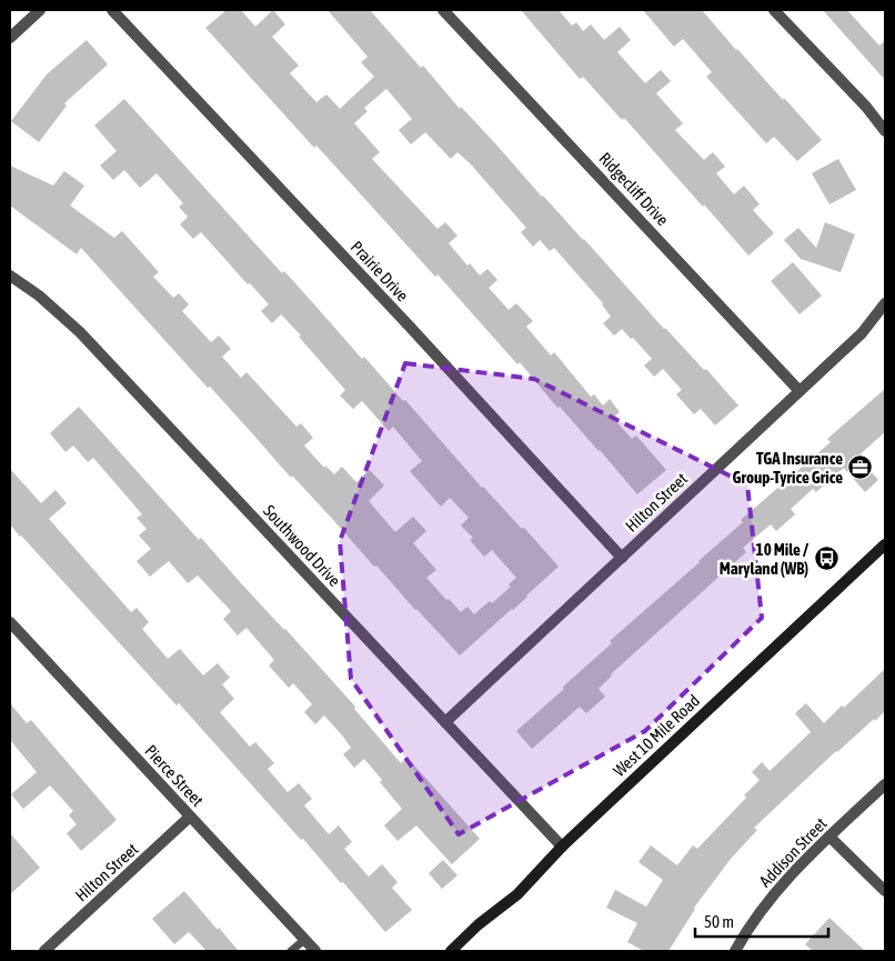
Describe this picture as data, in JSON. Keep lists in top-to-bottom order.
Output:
{
  "streets": {
    "main road": ["West 10 Mile Road"],
    "street": [
      "Ridgecliff Drive",
      "Prairie Drive",
      "Hilton Street",
      "Southwood Drive",
      "Pierce Street",
      "Addison Street"
    ]
  },
  "crossings": [
    ["Ridgecliff Drive", "Hilton Street"],
    ["Prairie Drive", "Hilton Street"],
    ["Hilton Street", "Southwood Drive"],
    ["Hilton Street", "Pierce Street"],
    ["Southwood Drive", "West 10 Mile Road"]
  ],
  "places": {
    "office": ["TGA Insurance Group-Tyrice Grice"],
    "bus stop": ["10 Mile / Maryland (WB)"]
  },
  "scale_bar": "50 m"
}
